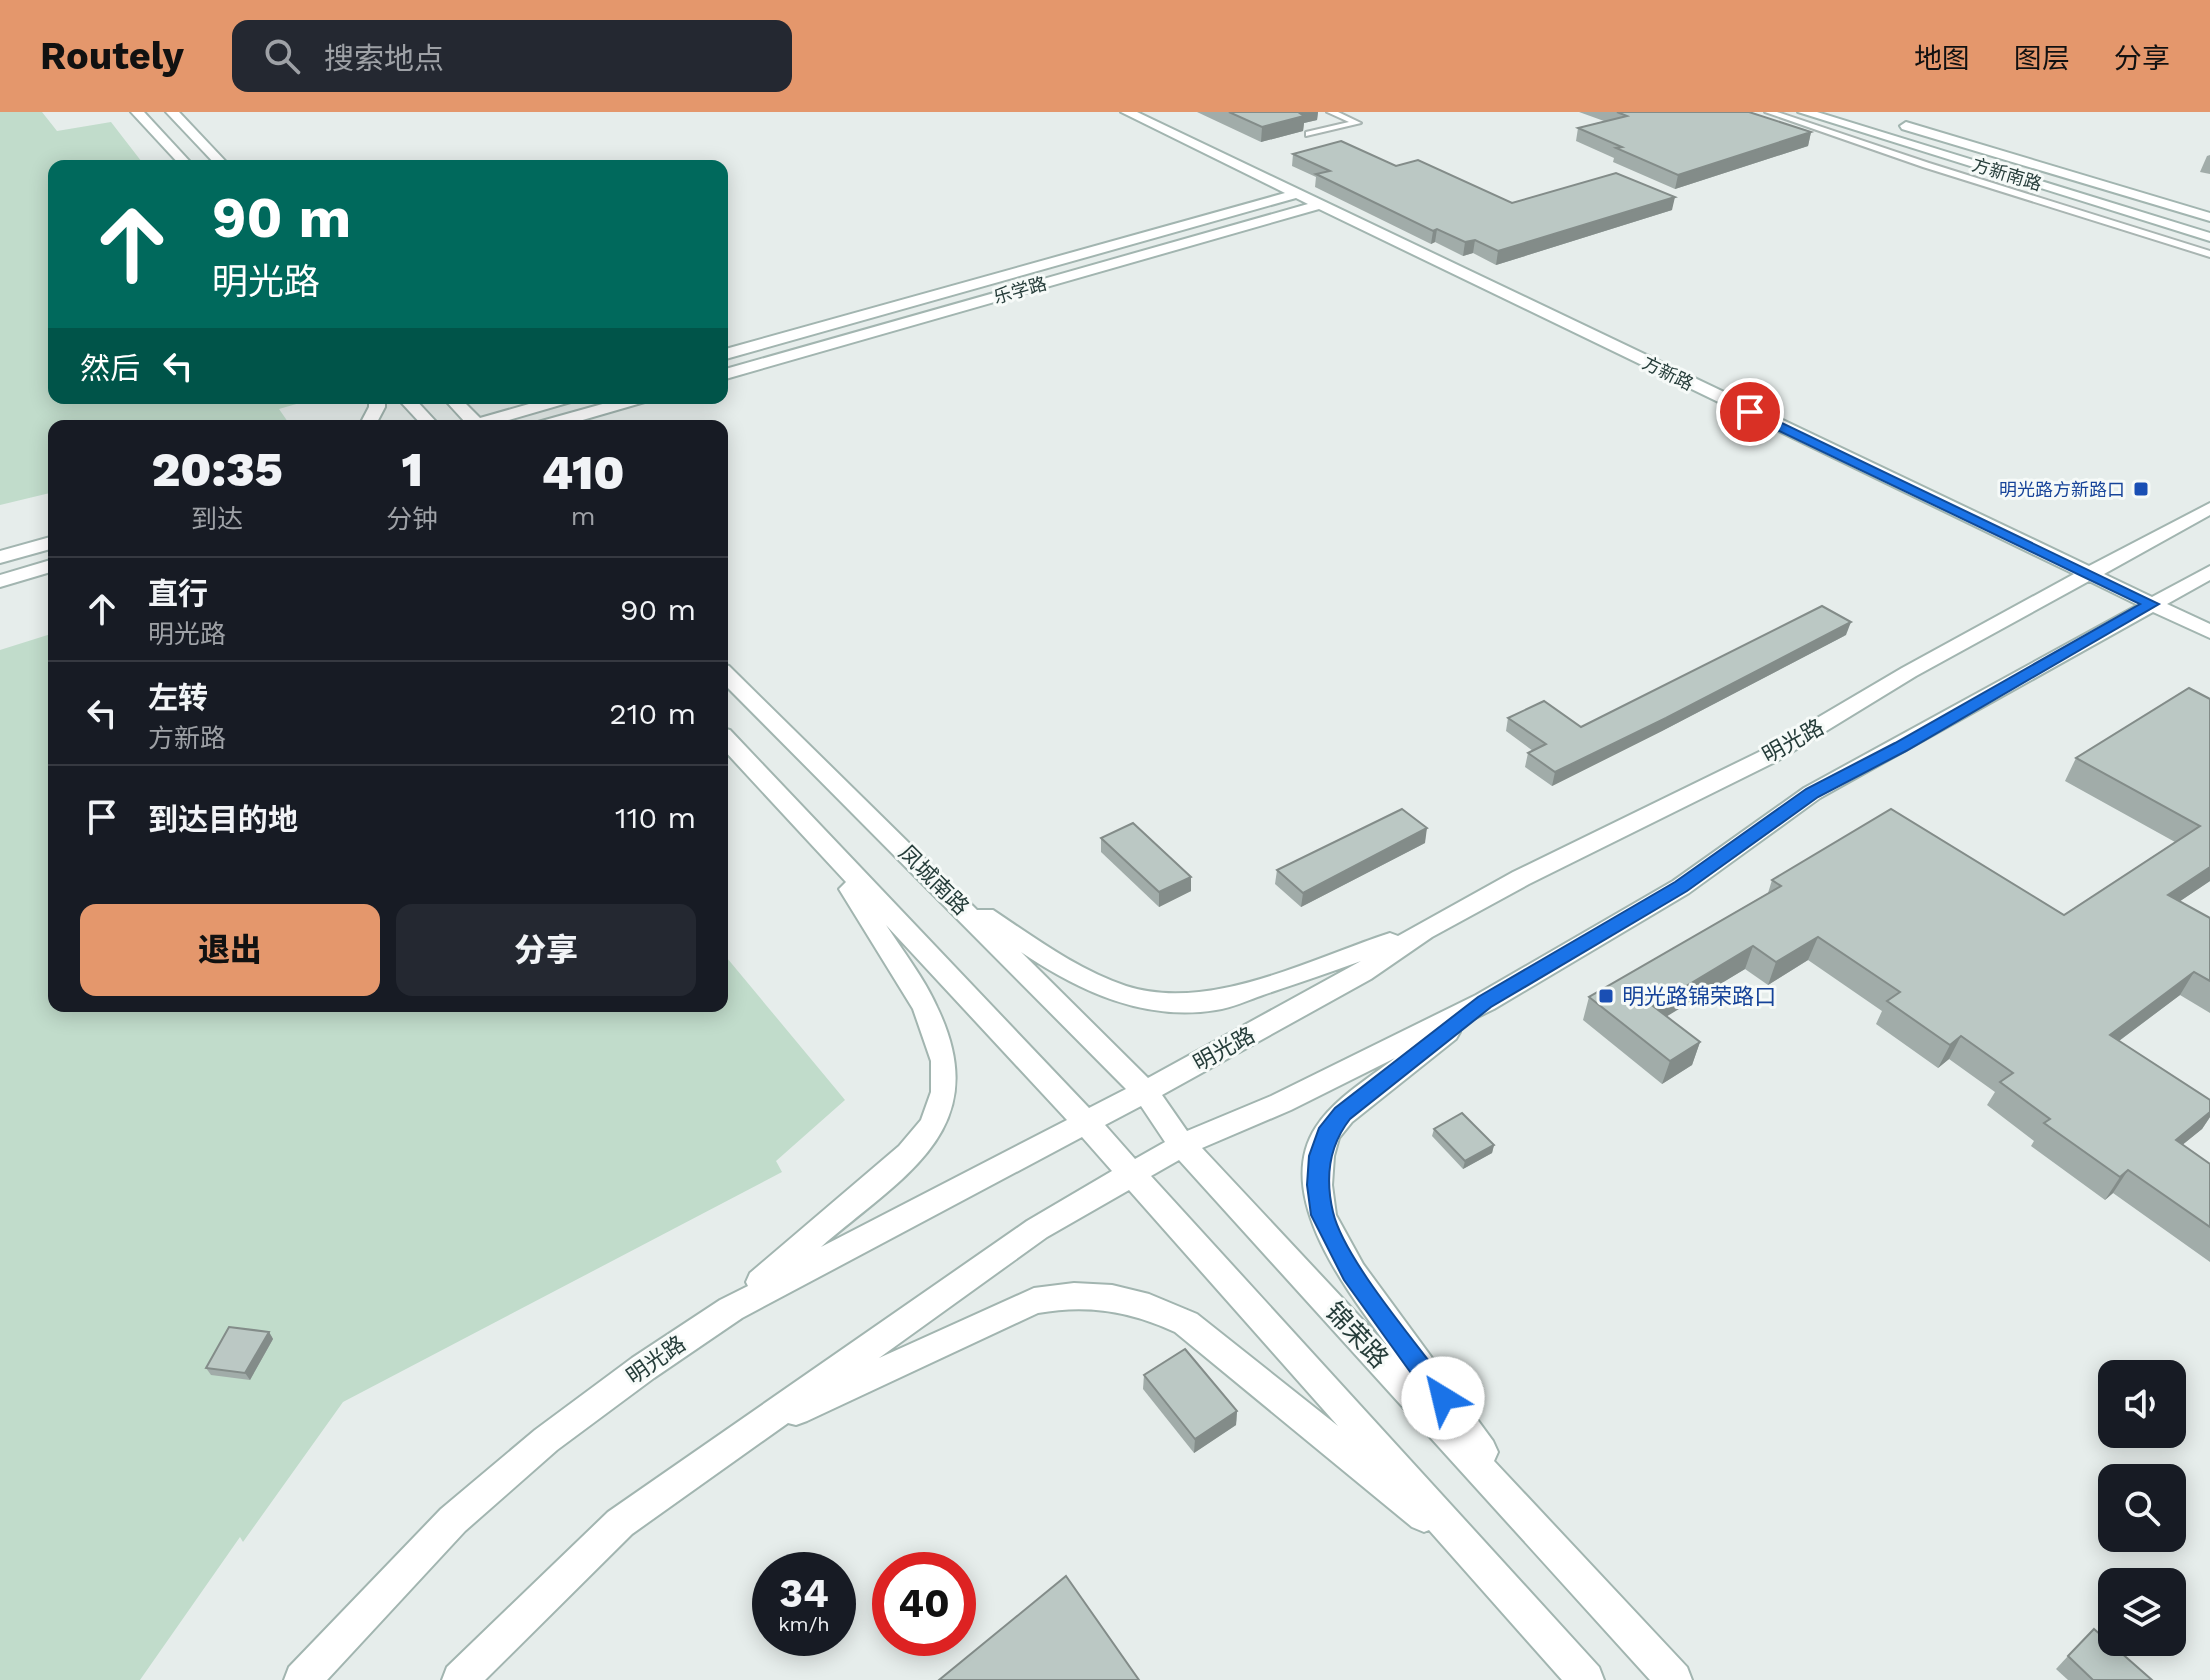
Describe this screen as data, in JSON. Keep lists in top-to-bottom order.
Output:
{
  "streets": {
    "street": [
      "方新南路",
      "乐学路",
      "方新路",
      "明光路",
      "凤城南路",
      "锦荣路"
    ]
  },
  "crossings": [
    ["乐学路", "方新路"],
    ["方新路", "明光路"],
    ["明光路", "凤城南路"],
    ["明光路", "锦荣路"],
    ["凤城南路", "锦荣路"]
  ],
  "places": {
    "transit": ["明光路方新路口", "明光路锦荣路口"]
  },
  "page": {
    "header": "Routely",
    "search": "搜索地点",
    "nav": ["地图", "图层", "分享"],
    "turn": ["90 m", "明光路"],
    "then": "然后",
    "eta": [
      "20:35",
      "到达",
      "1",
      "分钟",
      "410",
      "m"
    ],
    "list": [
      {
        "name": "直行",
        "note": "明光路",
        "value": "90 m"
      },
      {
        "name": "左转",
        "note": "方新路",
        "value": "210 m"
      },
      {
        "name": "到达目的地",
        "value": "110 m"
      }
    ],
    "buttons": ["退出", "分享"],
    "speed": "34 km/h",
    "limit": "40"
  }
}
